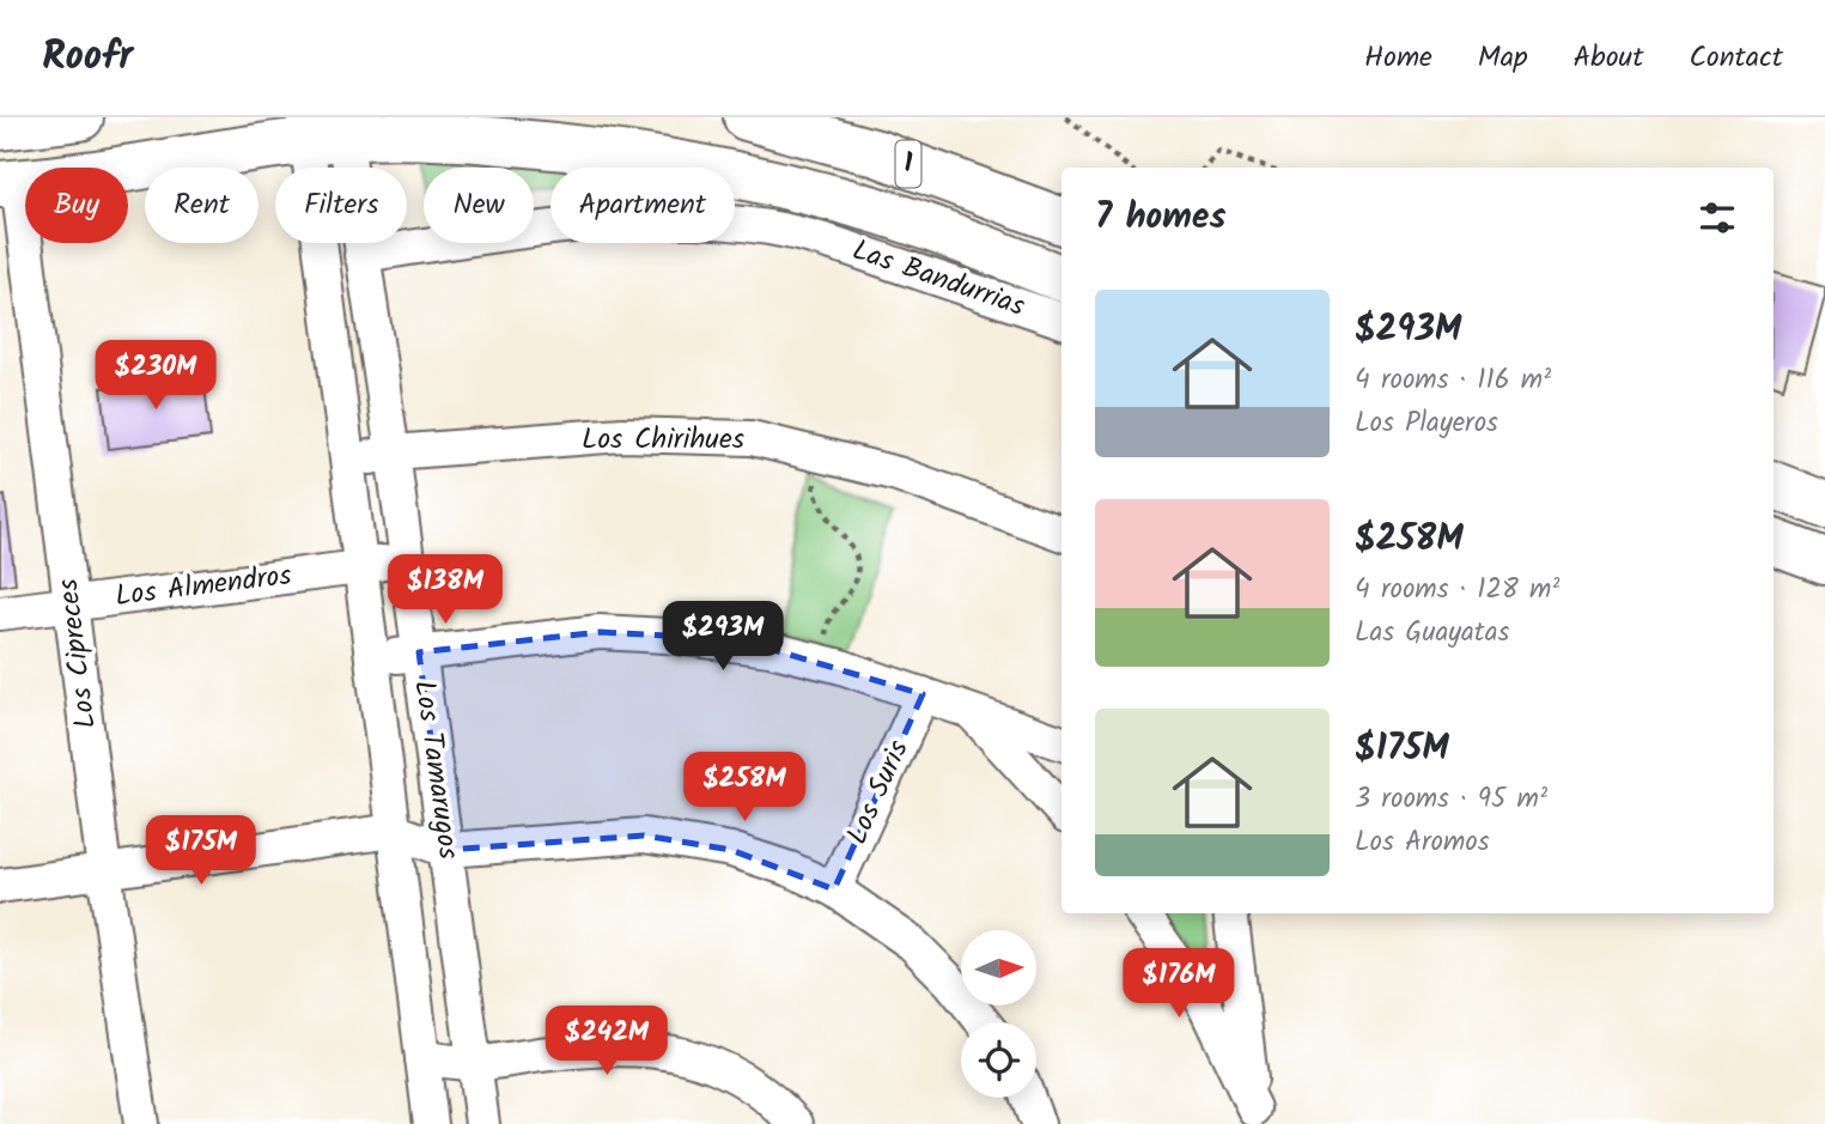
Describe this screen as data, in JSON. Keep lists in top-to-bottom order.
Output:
{
  "streets": {
    "highway": ["1"],
    "street": [
      "Las Bandurrias",
      "Los Chirihues",
      "Los Almendros",
      "Los Cipreces",
      "Los Tamarugos",
      "Los Suris"
    ]
  },
  "crossings": [
    ["1", "Los Cipreces"],
    ["1", "Los Tamarugos"],
    ["Las Bandurrias", "Los Tamarugos"],
    ["Los Chirihues", "Los Tamarugos"],
    ["Los Almendros", "Los Cipreces"],
    ["Los Almendros", "Los Tamarugos"]
  ],
  "north": "right",
  "page": {
    "header": "Roofr",
    "nav": [
      "Home",
      "Map",
      "About",
      "Contact"
    ],
    "chip": [
      "Buy",
      "Rent",
      "Filters",
      "New",
      "Apartment"
    ],
    "heading": "7 homes",
    "list": [
      {
        "name": "$293M",
        "note": "4 rooms · 116 m² · Los Playeros"
      },
      {
        "name": "$258M",
        "note": "4 rooms · 128 m² · Las Guayatas"
      },
      {
        "name": "$175M",
        "note": "3 rooms · 95 m² · Los Aromos"
      }
    ],
    "price": [
      "$230M",
      "$138M",
      "$293M",
      "$258M",
      "$175M",
      "$176M",
      "$242M"
    ]
  }
}
